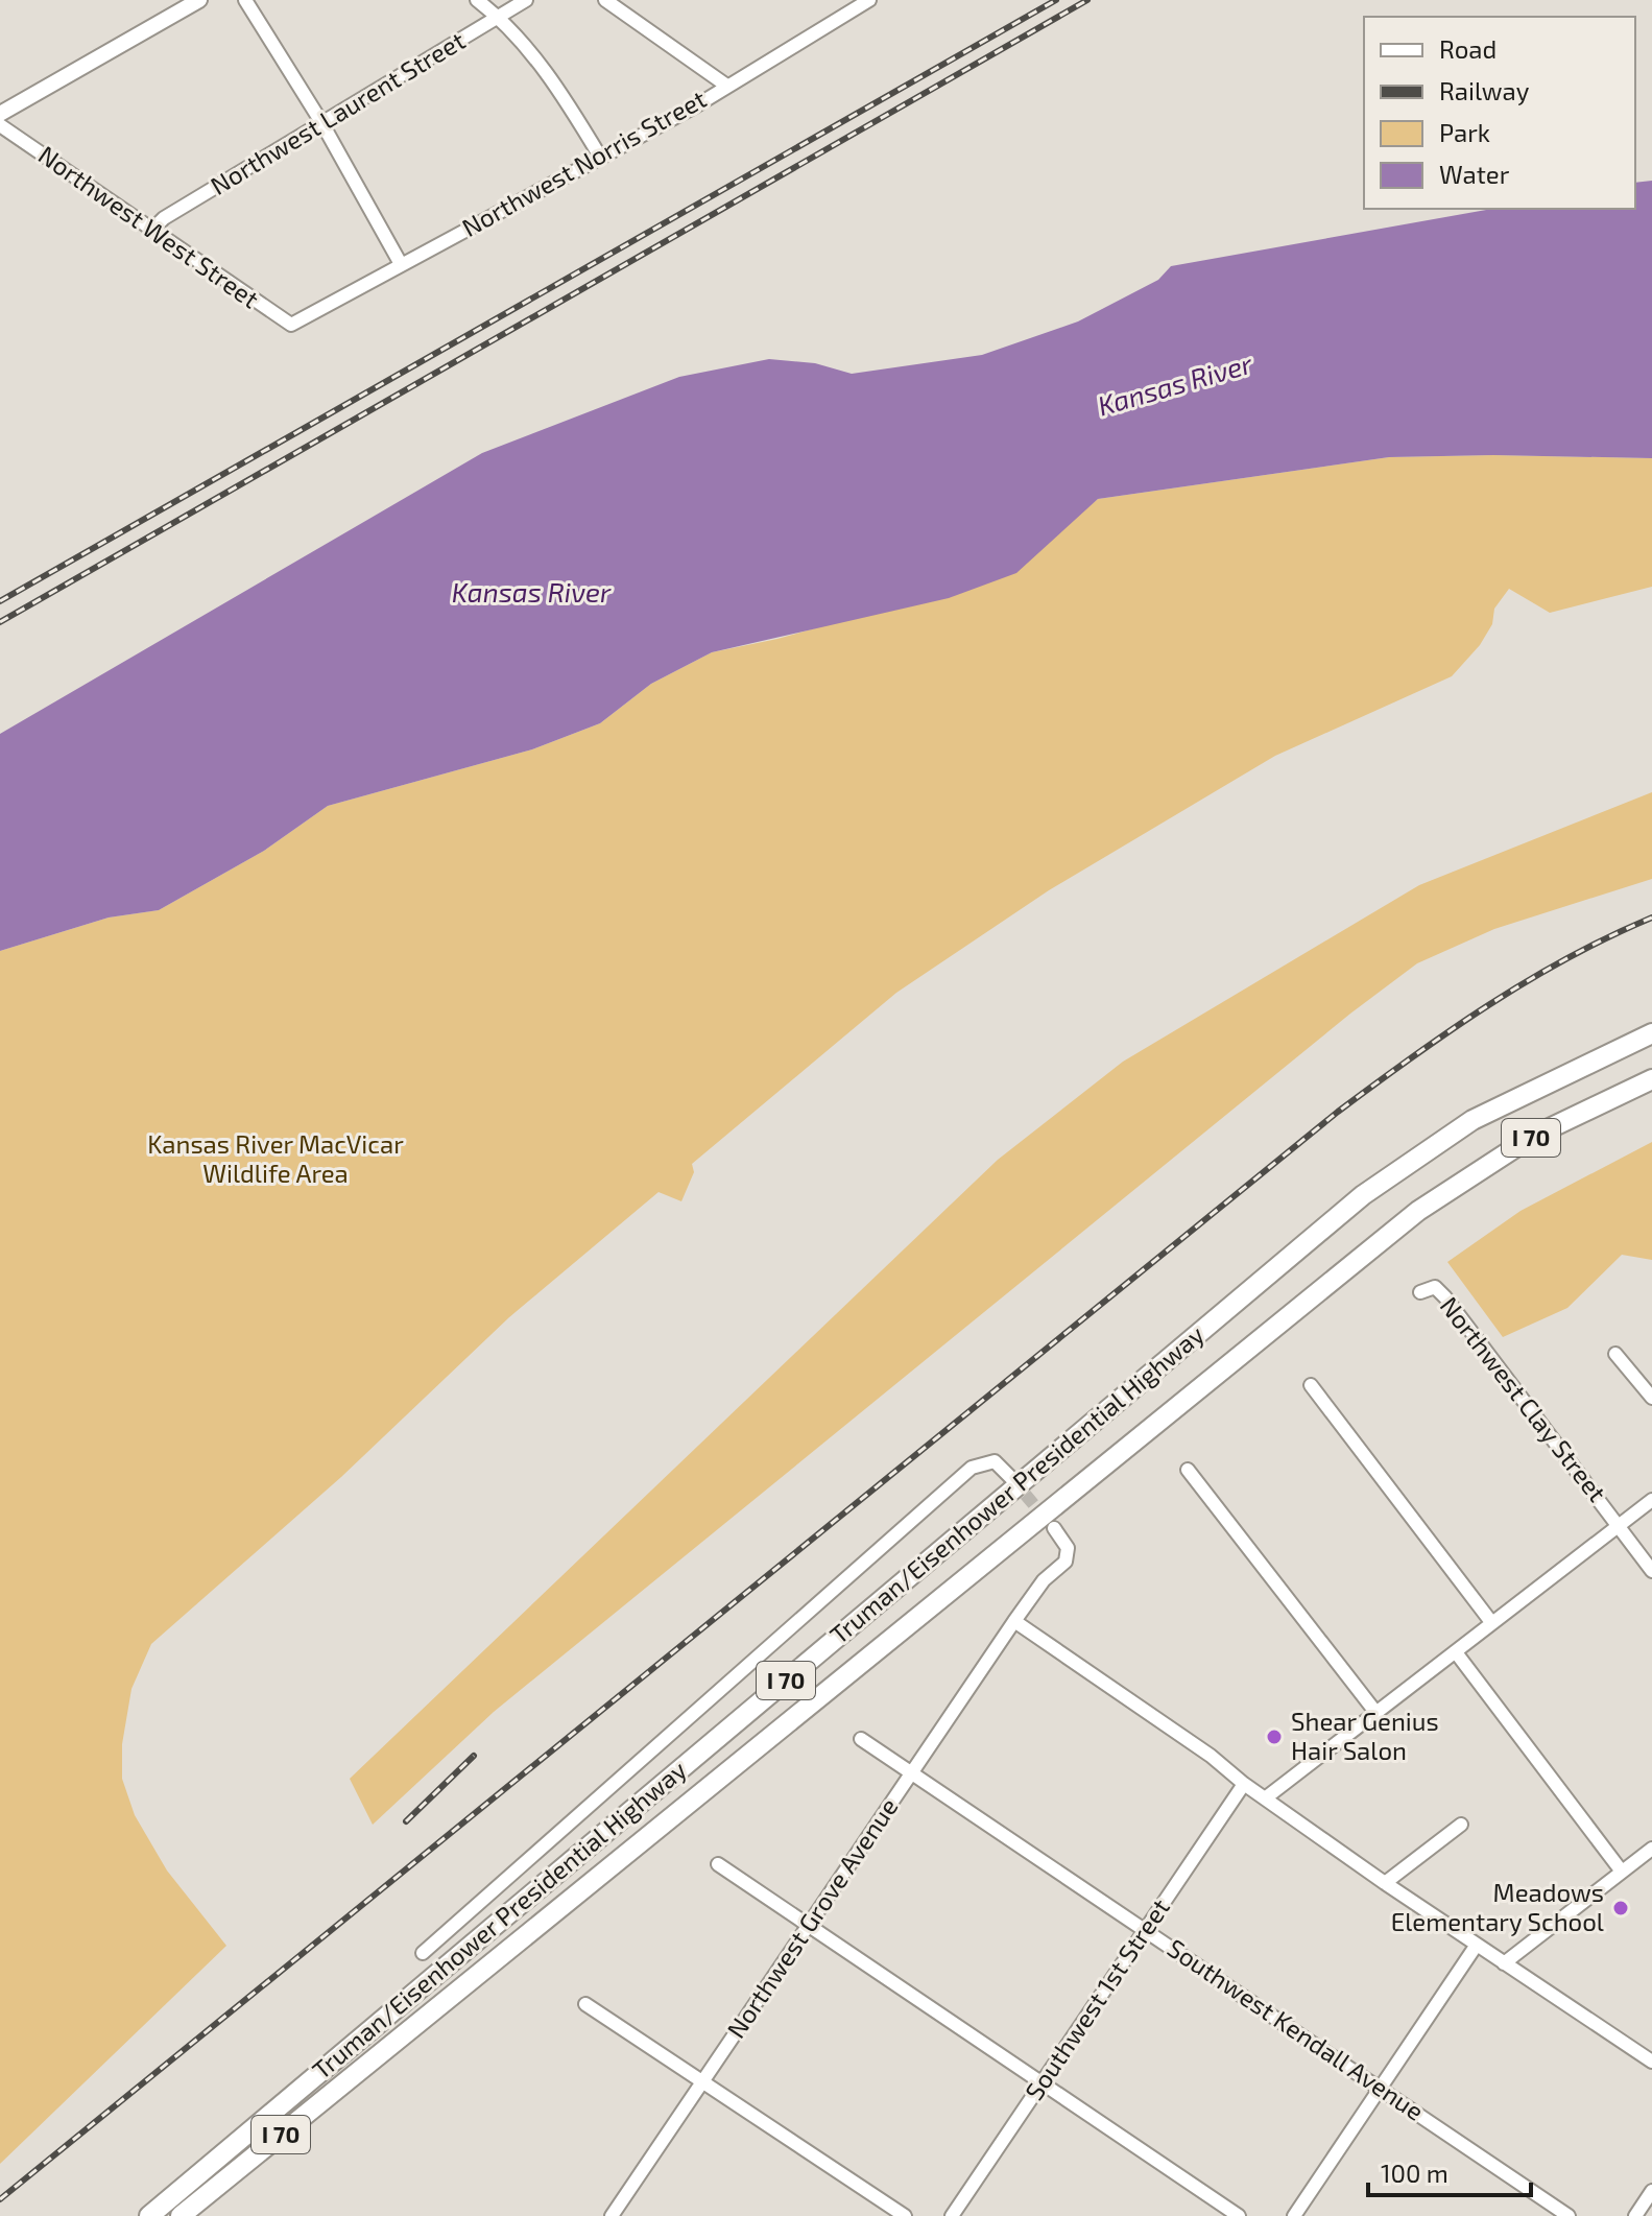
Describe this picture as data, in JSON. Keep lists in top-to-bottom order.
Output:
{
  "streets": {
    "highway": ["I 70", "Truman/Eisenhower Presidential Highway"],
    "street": [
      "Northwest Laurent Street",
      "Northwest Norris Street",
      "Northwest West Street",
      "Northwest Clay Street",
      "Northwest Grove Avenue",
      "Southwest 1st Street",
      "Southwest Kendall Avenue"
    ]
  },
  "crossings": [
    ["Northwest Laurent Street", "Northwest West Street"],
    ["Northwest Norris Street", "Northwest West Street"],
    ["Northwest Grove Avenue", "Southwest Kendall Avenue"],
    ["Southwest 1st Street", "Southwest Kendall Avenue"]
  ],
  "water": ["Kansas River"],
  "parks": ["Kansas River MacVicar Wildlife Area"],
  "places": ["Shear Genius Hair Salon", "Meadows Elementary School"],
  "legend": [
    "Road",
    "Railway",
    "Park",
    "Water"
  ],
  "scale_bar": "100 m"
}
